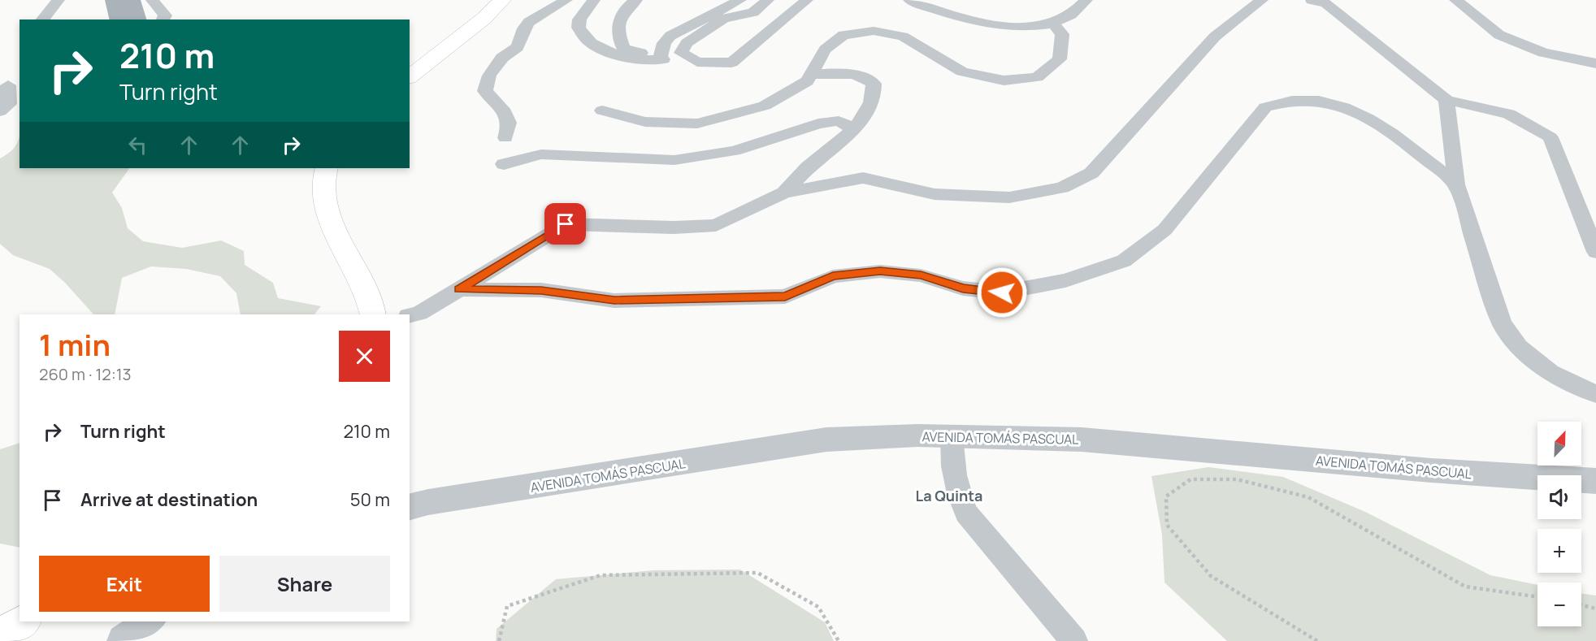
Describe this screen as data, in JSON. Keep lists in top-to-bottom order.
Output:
{
  "streets": {
    "street": ["AVENIDA TOMÁS PASCUAL"]
  },
  "districts": ["La Quinta"],
  "north": "top right",
  "page": {
    "turn": ["210 m", "Turn right"],
    "heading": ["1 min", "260 m · 12:13"],
    "list": [
      {
        "name": "Turn right",
        "value": "210 m"
      },
      {
        "name": "Arrive at destination",
        "value": "50 m"
      }
    ],
    "map_buttons": ["+", "−"],
    "buttons": ["Exit", "Share"]
  }
}
